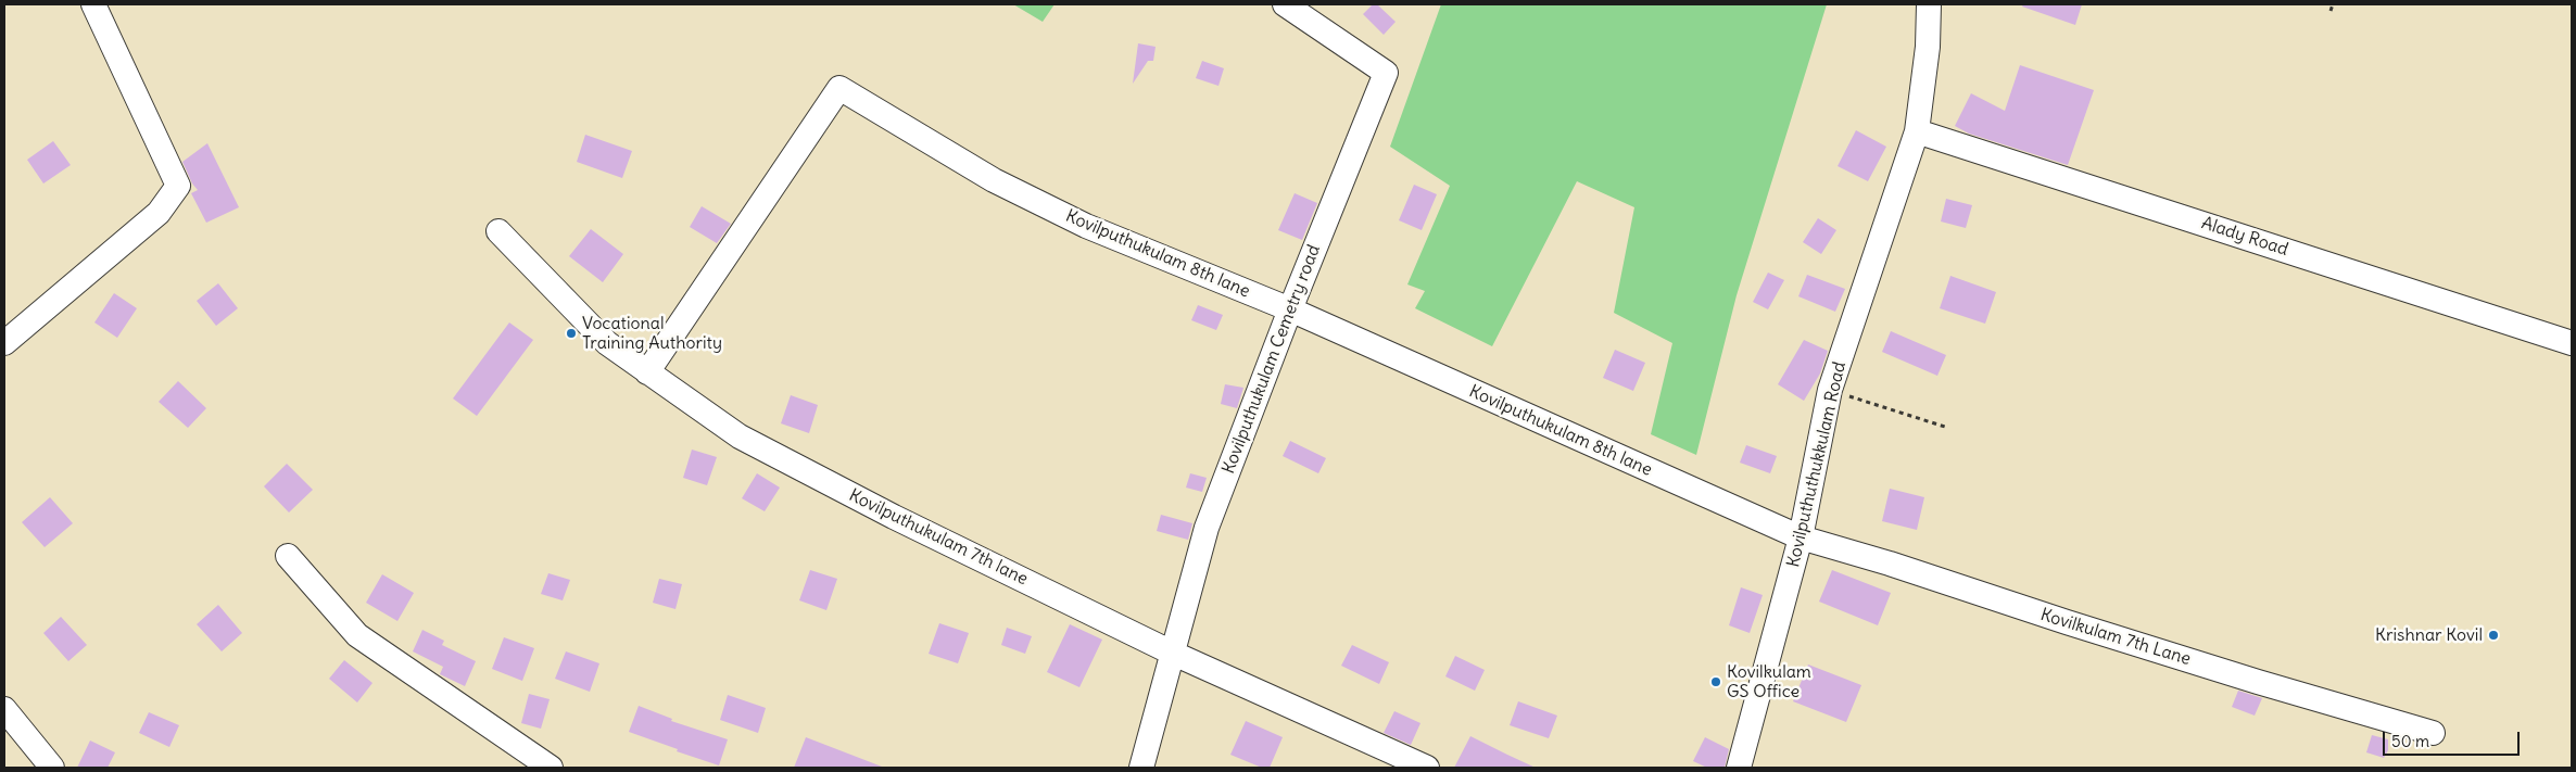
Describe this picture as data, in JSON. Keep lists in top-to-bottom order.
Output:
{
  "streets": {
    "street": [
      "Alady Road",
      "Kovilputhukulam 8th lane",
      "Kovilputhukulam Cemetry road",
      "Kovilputhuthukkulam Road",
      "Kovilputhukulam 7th lane",
      "Kovilkulam 7th Lane"
    ]
  },
  "crossings": [
    ["Alady Road", "Kovilputhuthukkulam Road"],
    ["Kovilputhukulam 8th lane", "Kovilputhukulam Cemetry road"],
    ["Kovilputhukulam 8th lane", "Kovilputhuthukkulam Road"],
    ["Kovilputhukulam 8th lane", "Kovilputhukulam 7th lane"],
    ["Kovilputhukulam 8th lane", "Kovilkulam 7th Lane"],
    ["Kovilputhukulam Cemetry road", "Kovilputhukulam 7th lane"],
    ["Kovilputhuthukkulam Road", "Kovilkulam 7th Lane"]
  ],
  "places": ["Vocational Training Authority", "Krishnar Kovil", "Kovilkulam GS Office"],
  "scale_bar": "50 m"
}
